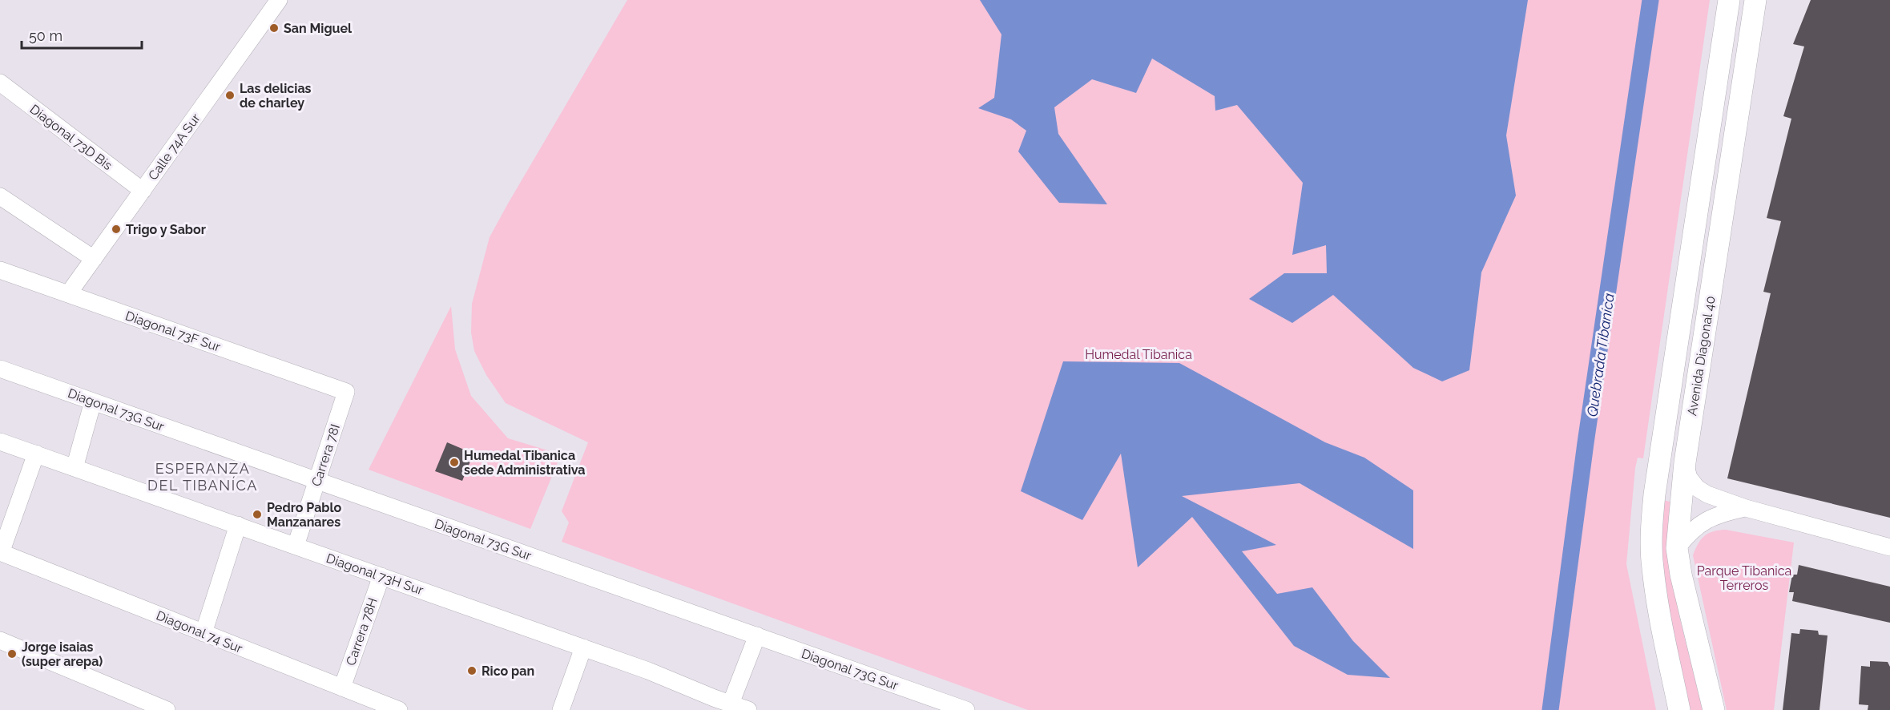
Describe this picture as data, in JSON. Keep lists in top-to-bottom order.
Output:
{
  "streets": {
    "main road": ["Avenida Diagonal 40"],
    "street": [
      "Diagonal 73D Bis",
      "Calle 74A Sur",
      "Diagonal 73F Sur",
      "Diagonal 73G Sur",
      "Carrera 78I",
      "Diagonal 73H Sur",
      "Diagonal 74 Sur",
      "Carrera 78H"
    ]
  },
  "crossings": [
    ["Diagonal 73D Bis", "Calle 74A Sur"],
    ["Calle 74A Sur", "Diagonal 73F Sur"],
    ["Diagonal 73F Sur", "Carrera 78I"],
    ["Diagonal 73G Sur", "Carrera 78I"],
    ["Carrera 78I", "Diagonal 73H Sur"],
    ["Diagonal 73H Sur", "Carrera 78H"],
    ["Diagonal 74 Sur", "Carrera 78H"]
  ],
  "districts": ["ESPERANZA DEL TIBANÍCA"],
  "water": ["Quebrada Tibaníca"],
  "parks": ["Humedal Tibanica", "Parque Tibanica Terreros"],
  "places": [
    "San Miguel",
    "Las delicias de charley",
    "Trigo y Sabor",
    "Humedal Tibanica sede Administrativa",
    "Pedro Pablo Manzanares",
    "Jorge isaias (super arepa)",
    "Rico pan"
  ],
  "scale_bar": "50 m"
}
